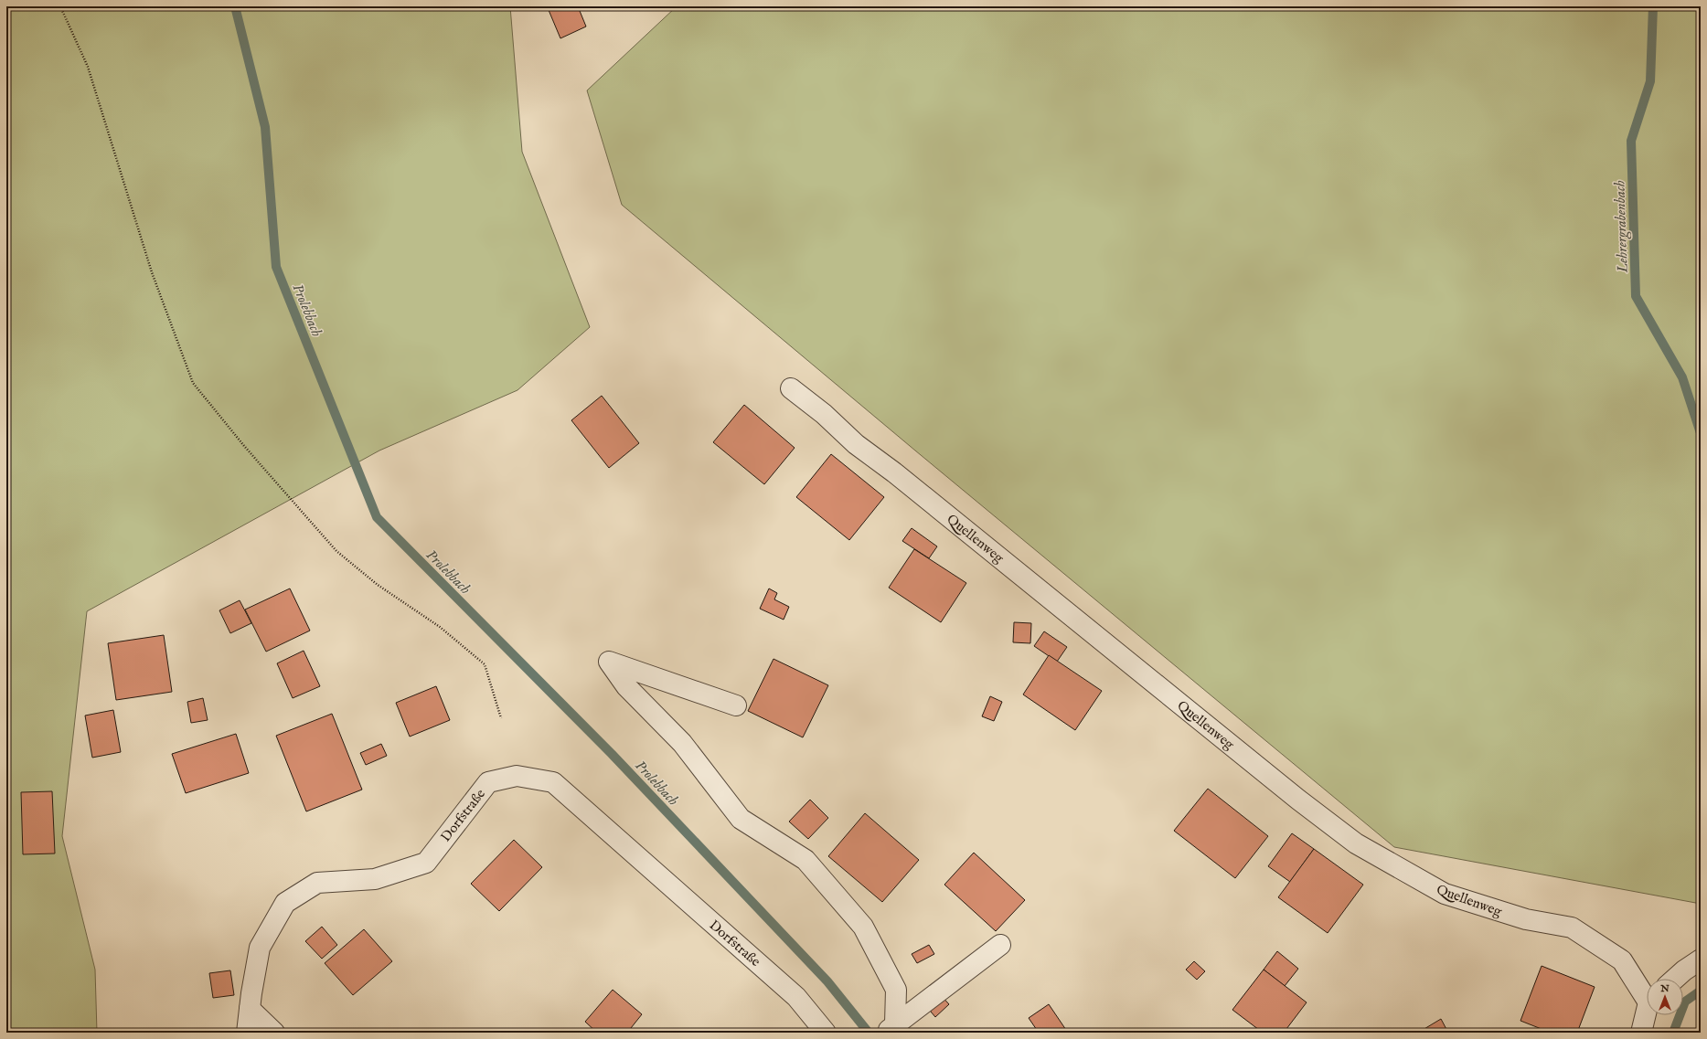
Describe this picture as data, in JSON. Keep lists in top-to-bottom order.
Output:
{
  "streets": {
    "street": ["Quellenweg", "Dorfstraße"]
  },
  "water": ["Lehrergrabenbach", "Prolebbach"],
  "north": "top"
}
